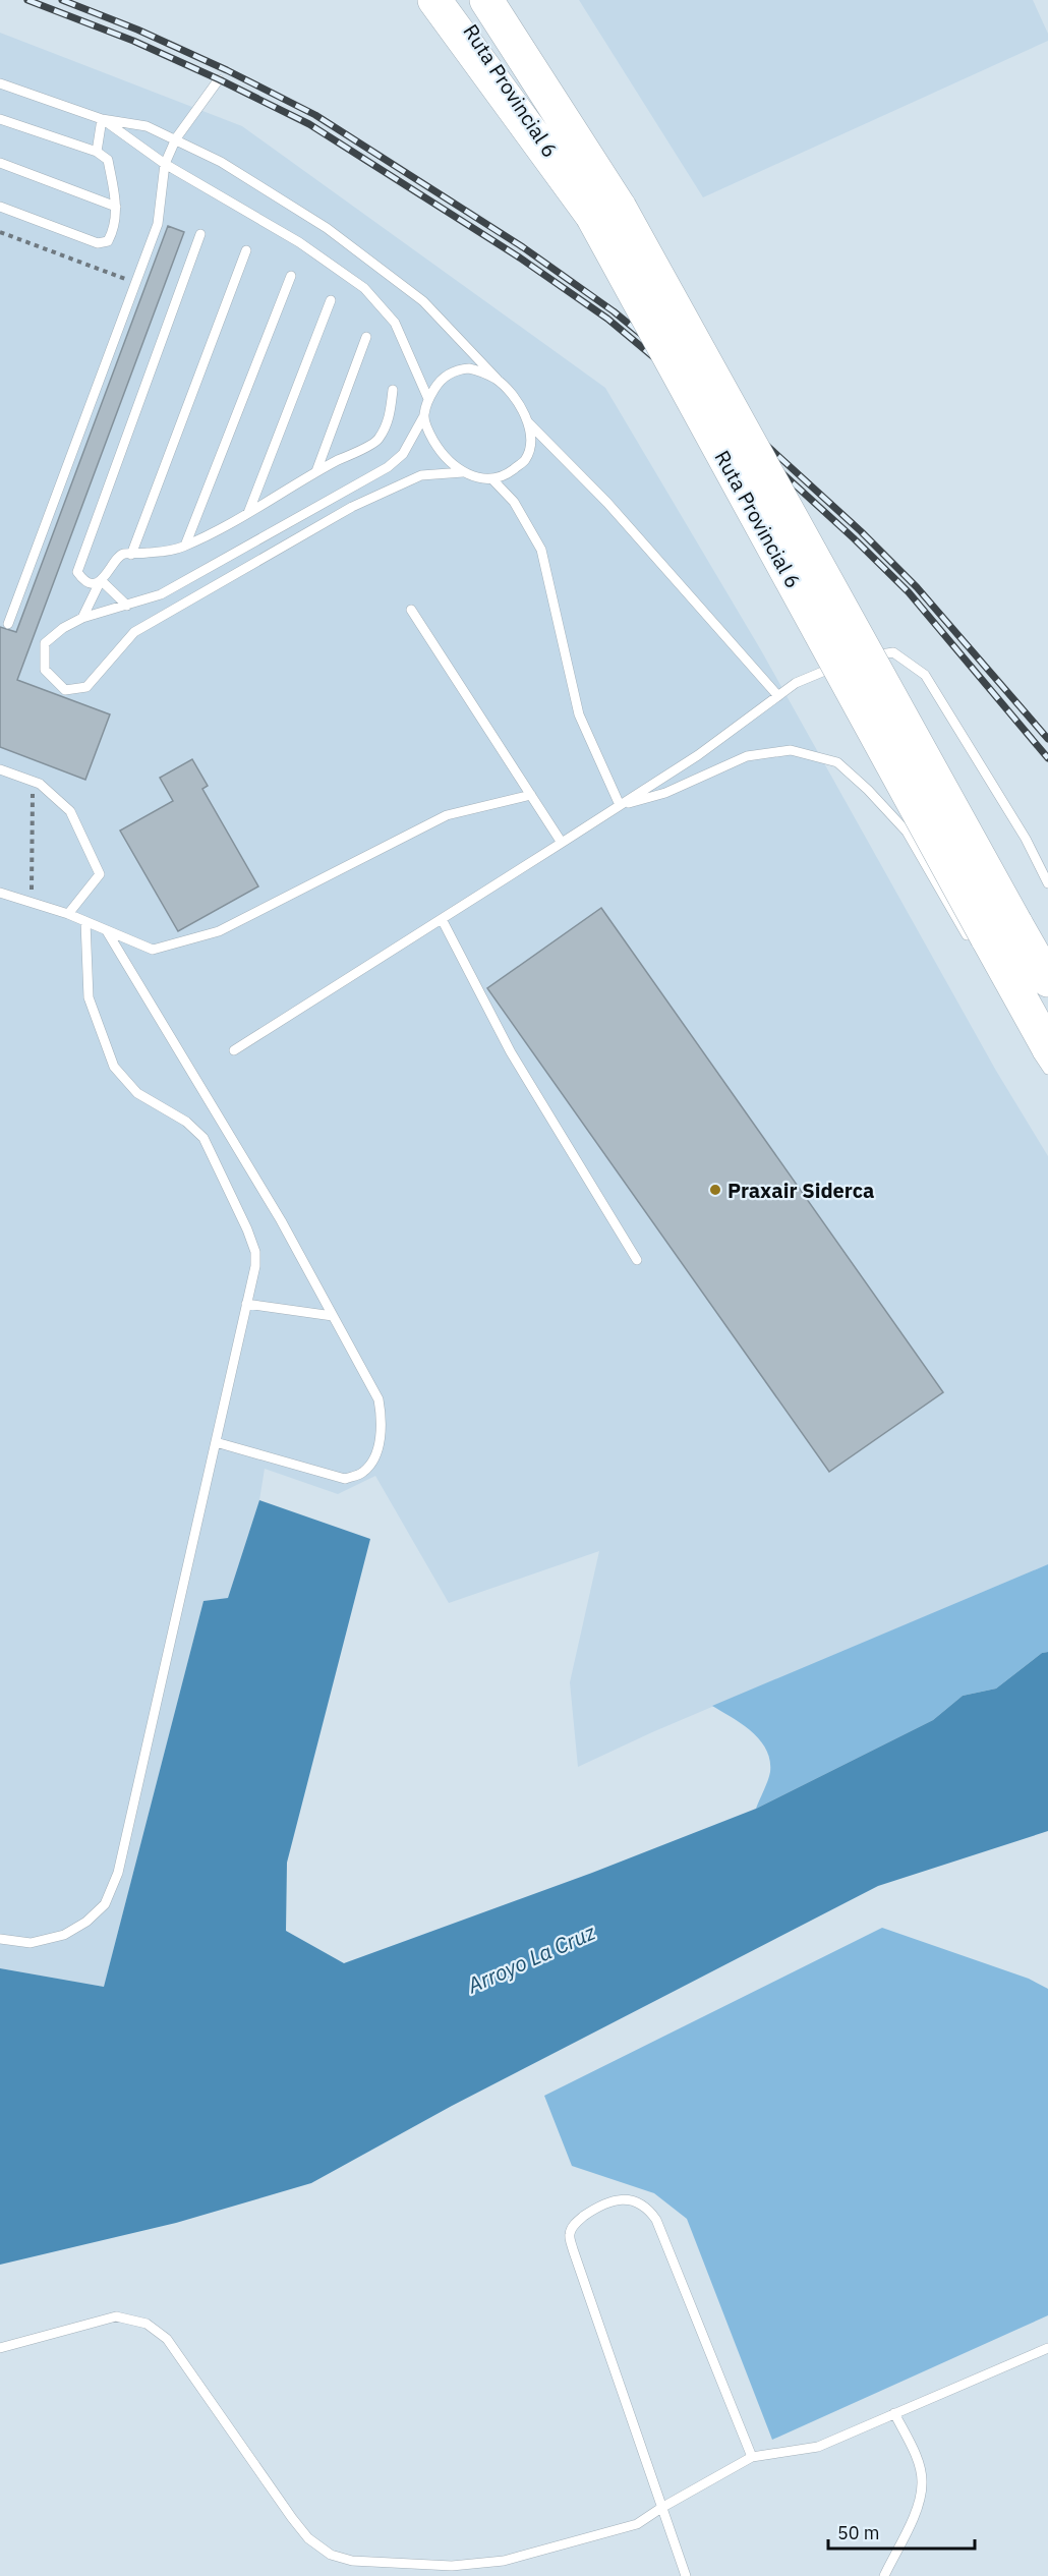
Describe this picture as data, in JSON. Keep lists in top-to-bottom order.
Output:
{
  "streets": {
    "highway": ["Ruta Provincial 6"]
  },
  "water": ["Arroyo La Cruz"],
  "places": ["Praxair Siderca"],
  "scale_bar": "50 m"
}
